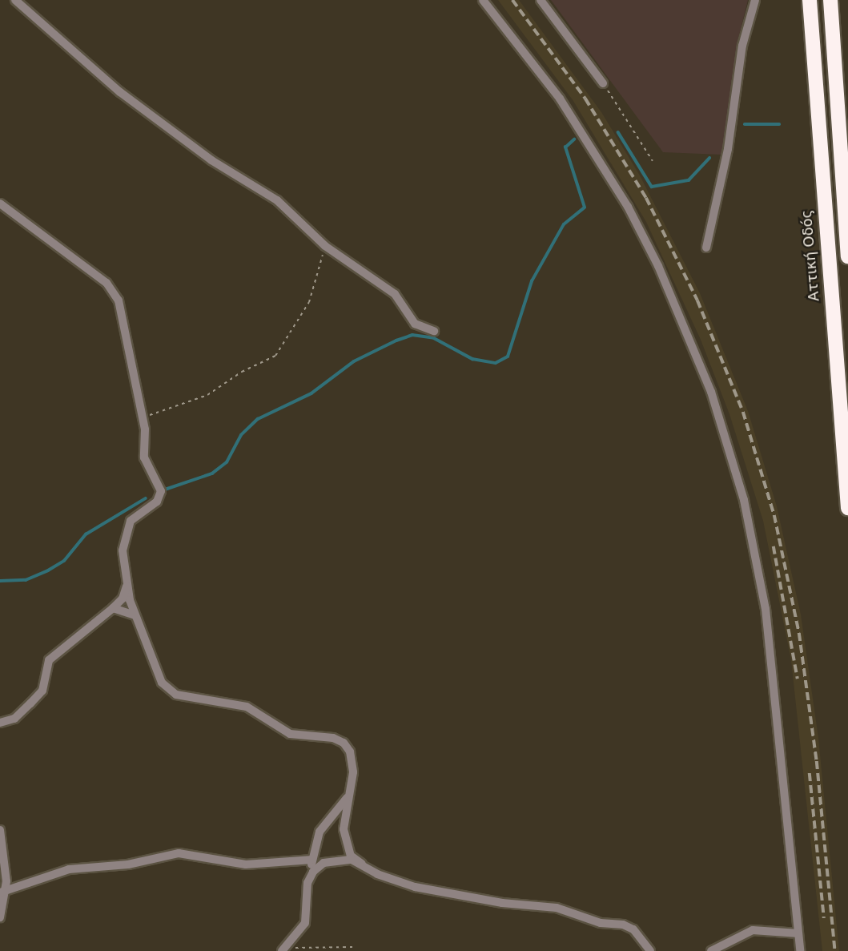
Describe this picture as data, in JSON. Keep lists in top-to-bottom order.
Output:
{
  "streets": {
    "highway": ["Αττική Οδός"]
  }
}
